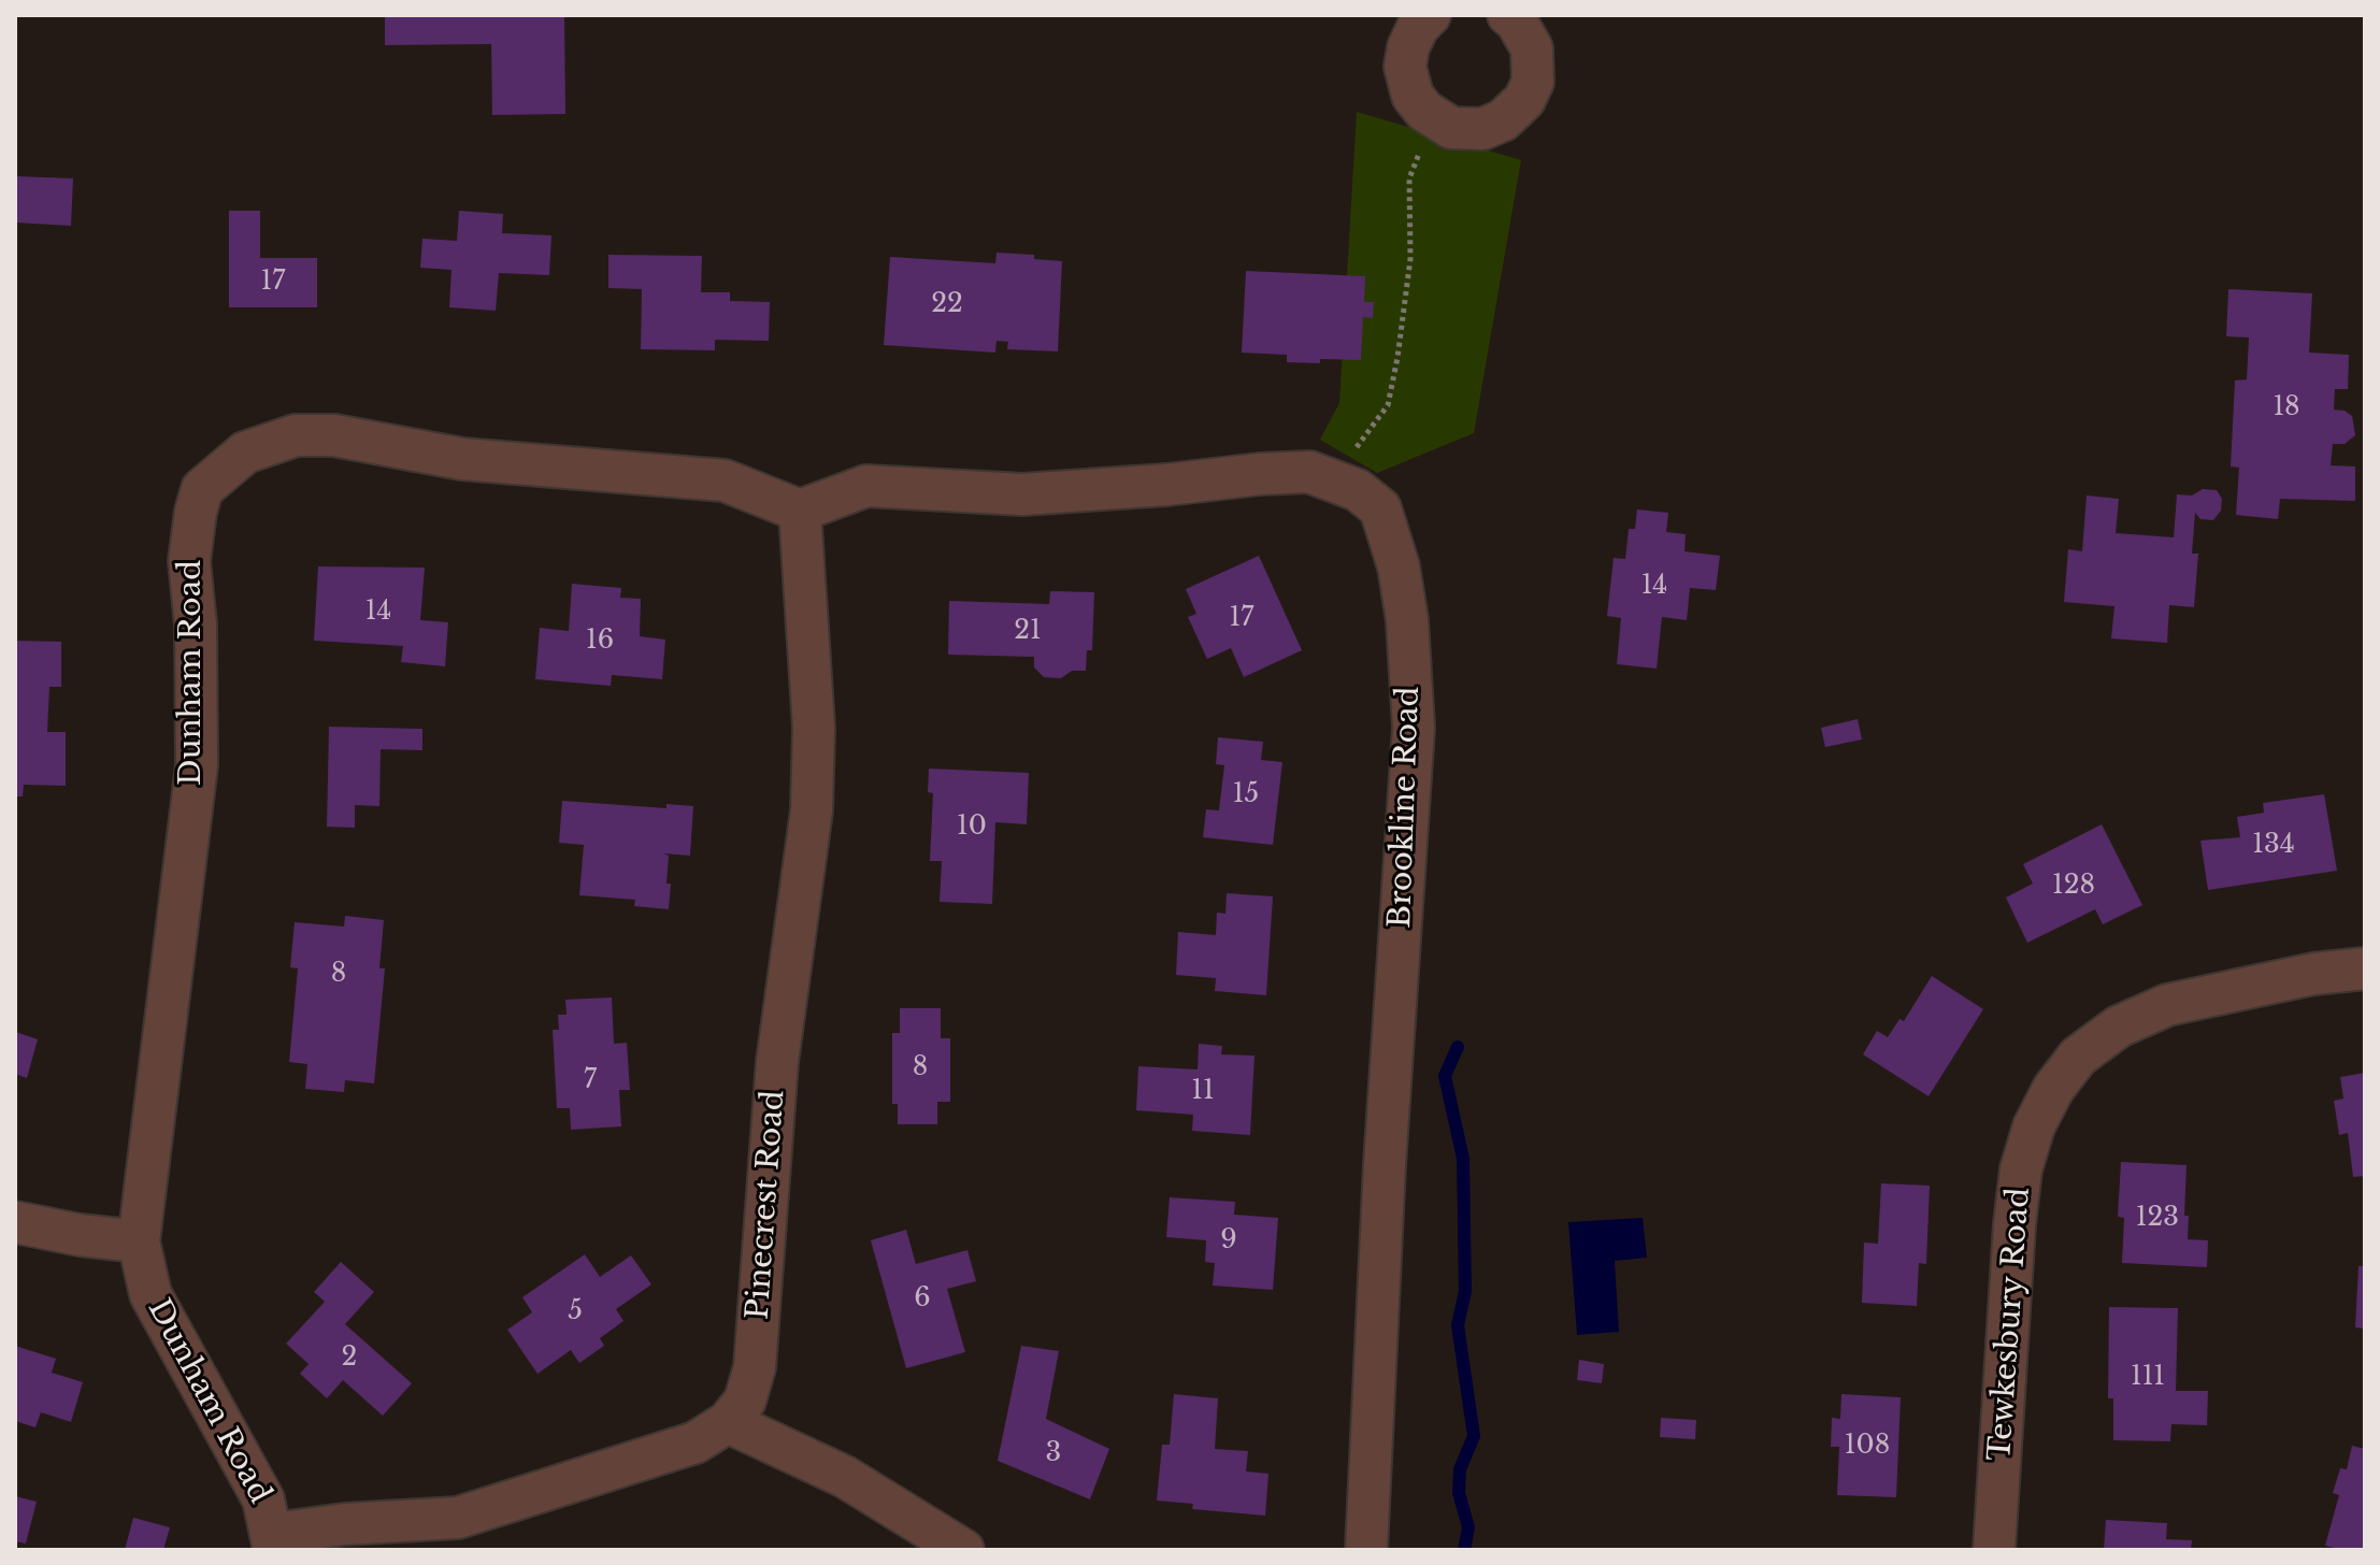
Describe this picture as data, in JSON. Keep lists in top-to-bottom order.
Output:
{
  "streets": {
    "street": [
      "Dunham Road",
      "Brookline Road",
      "Pinecrest Road",
      "Tewkesbury Road"
    ]
  },
  "crossings": [
    ["Dunham Road", "Brookline Road"],
    ["Dunham Road", "Pinecrest Road"],
    ["Brookline Road", "Pinecrest Road"]
  ],
  "house_numbers": [
    "17",
    "22",
    "18",
    "14",
    "14",
    "17",
    "21",
    "16",
    "15",
    "10",
    "134",
    "128",
    "8",
    "8",
    "7",
    "11",
    "123",
    "9",
    "6",
    "5",
    "2",
    "111",
    "108",
    "3"
  ]
}
